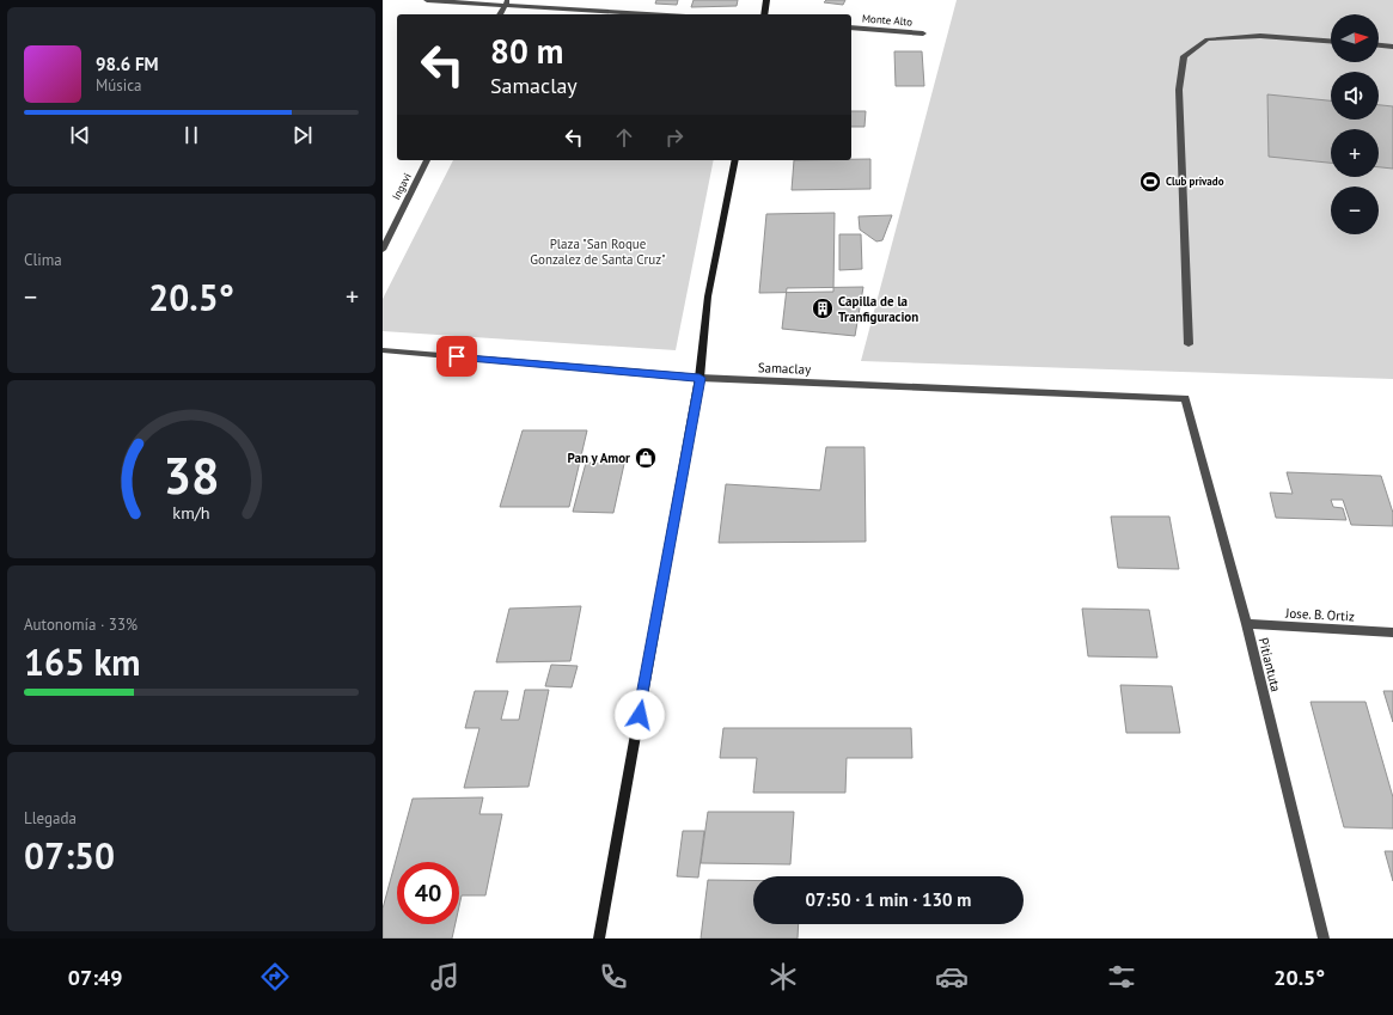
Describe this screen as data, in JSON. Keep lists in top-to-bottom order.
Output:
{
  "streets": {
    "street": [
      "Monte Alto",
      "Ingavi",
      "Samaclay",
      "Jose. B. Ortiz",
      "Pitiantuta"
    ]
  },
  "crossings": [
    ["Samaclay", "Pitiantuta"],
    ["Jose. B. Ortiz", "Pitiantuta"]
  ],
  "parks": ["Plaza \"San Roque Gonzalez de Santa Cruz\""],
  "places": {
    "sports": ["Club privado"],
    "building": ["Capilla de la Tranfiguracion"],
    "shop": ["Pan y Amor"]
  },
  "north": "right",
  "page": {
    "map_buttons": ["+", "−"],
    "turn": ["80 m", "Samaclay"],
    "song": ["98.6 FM", "Música"],
    "tile": [
      "Clima",
      ["Autonomía · 33%", "165 km"],
      ["Llegada", "07:50"]
    ],
    "heat": ["−", "20.5°", "+"],
    "limit": "40",
    "trip": "07:50 · 1 min · 130 m",
    "tabs": ["07:49", "20.5°"],
    "gauge": ["38", "km/h"]
  }
}
